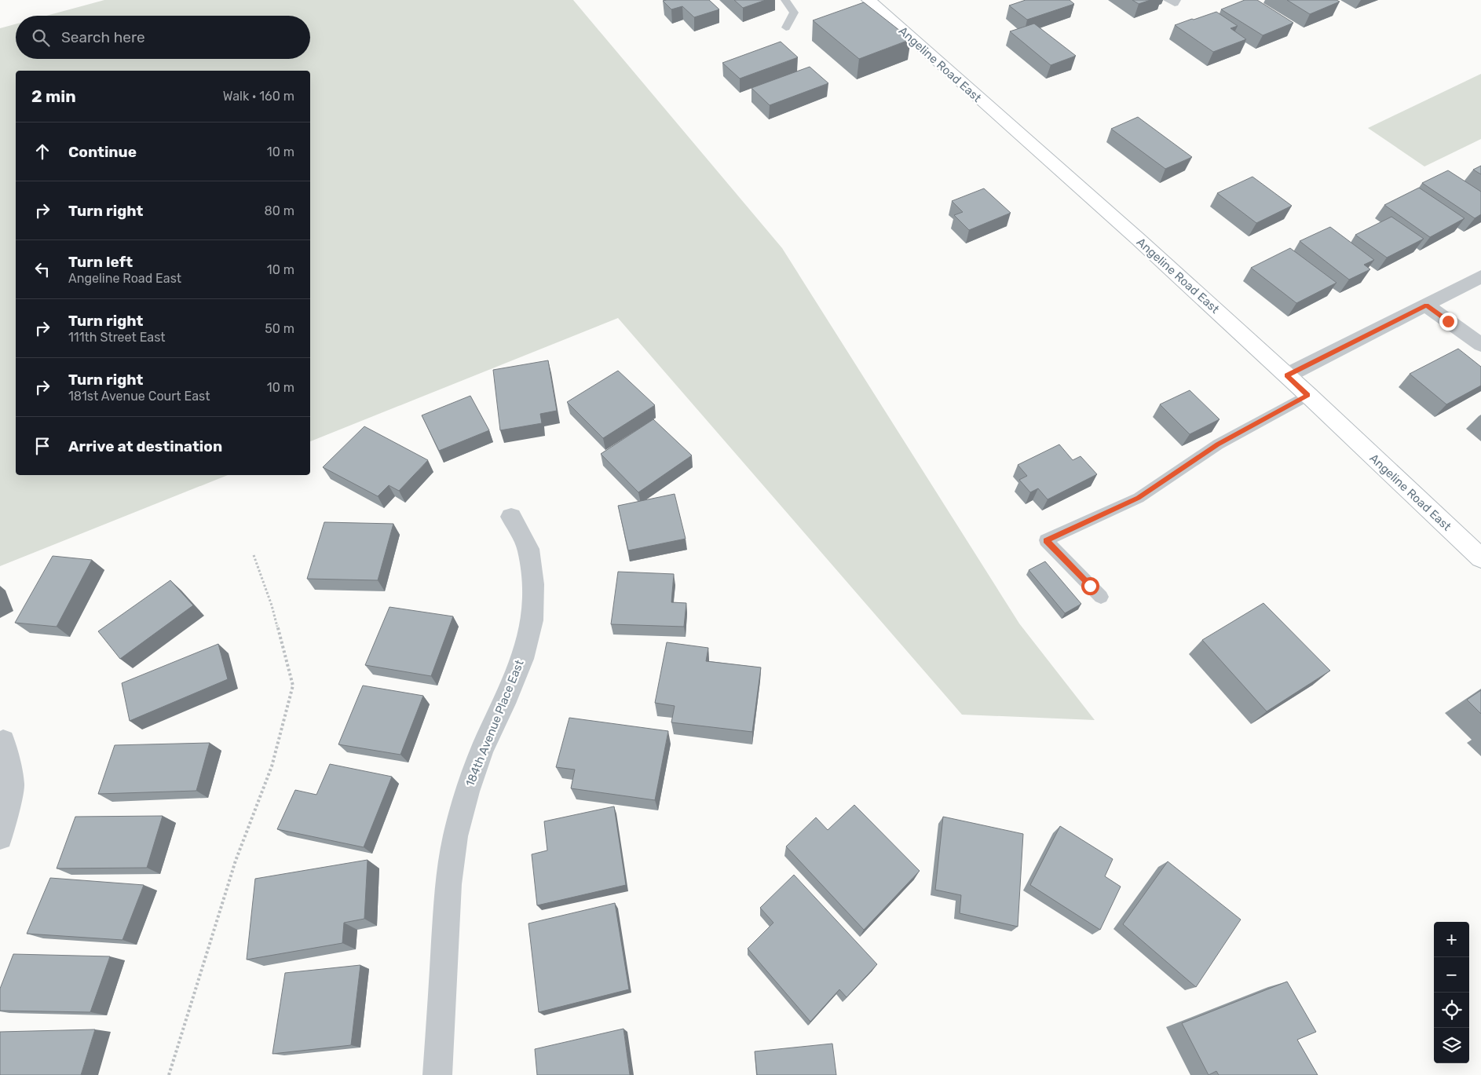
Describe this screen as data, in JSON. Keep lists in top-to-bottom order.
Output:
{
  "streets": {
    "street": ["Angeline Road East", "184th Avenue Place East"]
  },
  "page": {
    "search": "Search here",
    "heading": ["2 min", "Walk · 160 m"],
    "list": [
      ["Continue", "10 m"],
      ["Turn right", "80 m"],
      ["Turn left", "Angeline Road East", "10 m"],
      ["Turn right", "111th Street East", "50 m"],
      ["Turn right", "181st Avenue Court East", "10 m"],
      "Arrive at destination"
    ],
    "map_buttons": ["+", "−"]
  }
}
